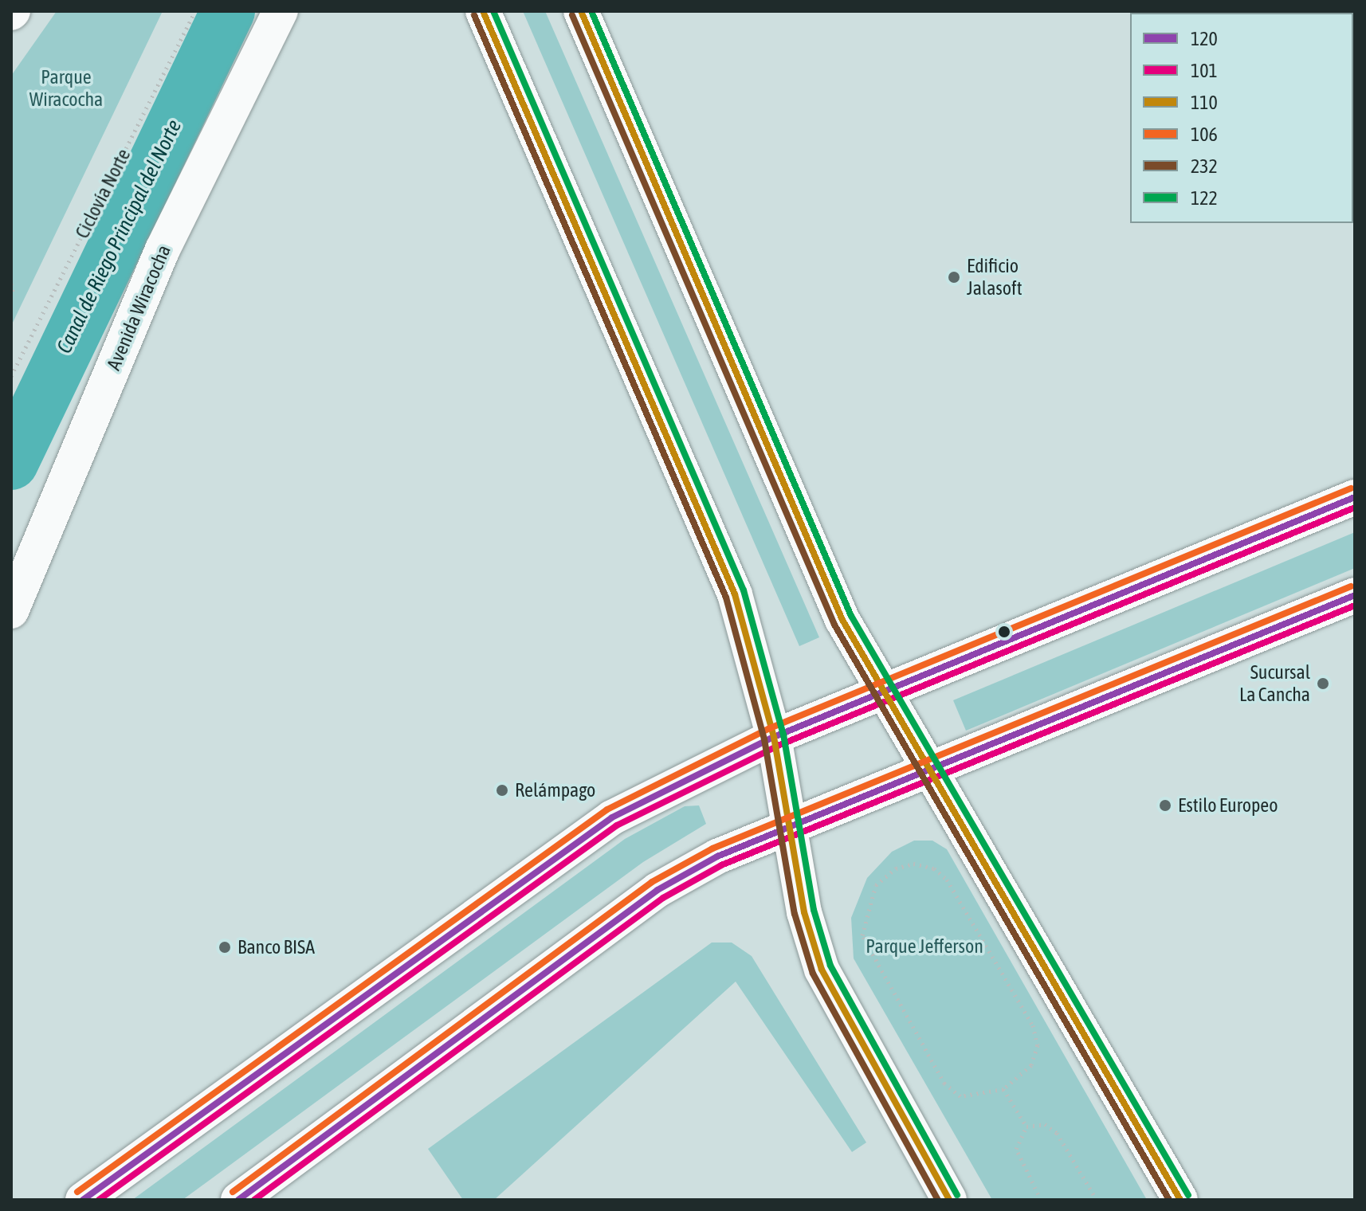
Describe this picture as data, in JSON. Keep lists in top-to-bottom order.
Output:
{
  "streets": {
    "main road": ["Avenida Wiracocha"],
    "path": ["Ciclovía Norte"]
  },
  "water": ["Canal de Riego Principal del Norte"],
  "parks": ["Parque Wiracocha", "Parque Jefferson"],
  "places": [
    "Edificio Jalasoft",
    "Sucursal La Cancha",
    "Relámpago",
    "Estilo Europeo",
    "Banco BISA"
  ],
  "lines": [
    "transit line 110",
    "transit line 122",
    "transit line 232",
    "transit line 106",
    "transit line 120",
    "transit line 101"
  ],
  "legend": [
    "120",
    "101",
    "110",
    "106",
    "232",
    "122"
  ]
}
